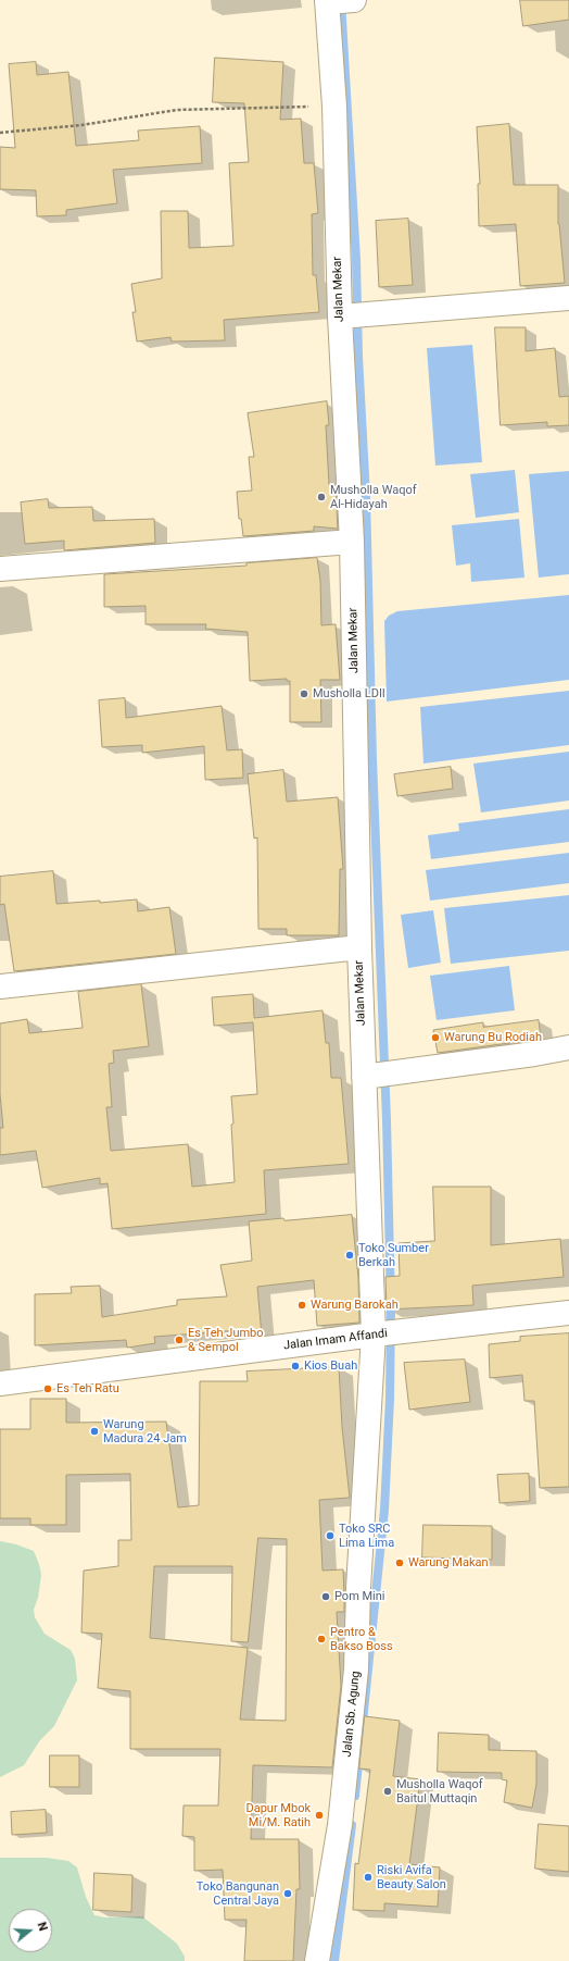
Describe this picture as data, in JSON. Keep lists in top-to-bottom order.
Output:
{
  "streets": {
    "street": ["Jalan Mekar", "Jalan Imam Affandi", "Jalan Sb. Agung"]
  },
  "crossings": [
    ["Jalan Mekar", "Jalan Imam Affandi"],
    ["Jalan Mekar", "Jalan Sb. Agung"],
    ["Jalan Imam Affandi", "Jalan Sb. Agung"]
  ],
  "places": [
    "Musholla Waqof Al-Hidayah",
    "Musholla LDII",
    "Warung Bu Rodiah",
    "Toko Sumber Berkah",
    "Warung Barokah",
    "Es Teh Jumbo & Sempol",
    "Kios Buah",
    "Es Teh Ratu",
    "Warung Madura 24 Jam",
    "Toko SRC Lima Lima",
    "Warung Makan",
    "Pom Mini",
    "Pentro & Bakso Boss",
    "Musholla Waqof Baitul Muttaqin",
    "Dapur Mbok Mi/M. Ratih",
    "Riski Avifa Beauty Salon",
    "Toko Bangunan Central Jaya"
  ],
  "north": "right"
}
